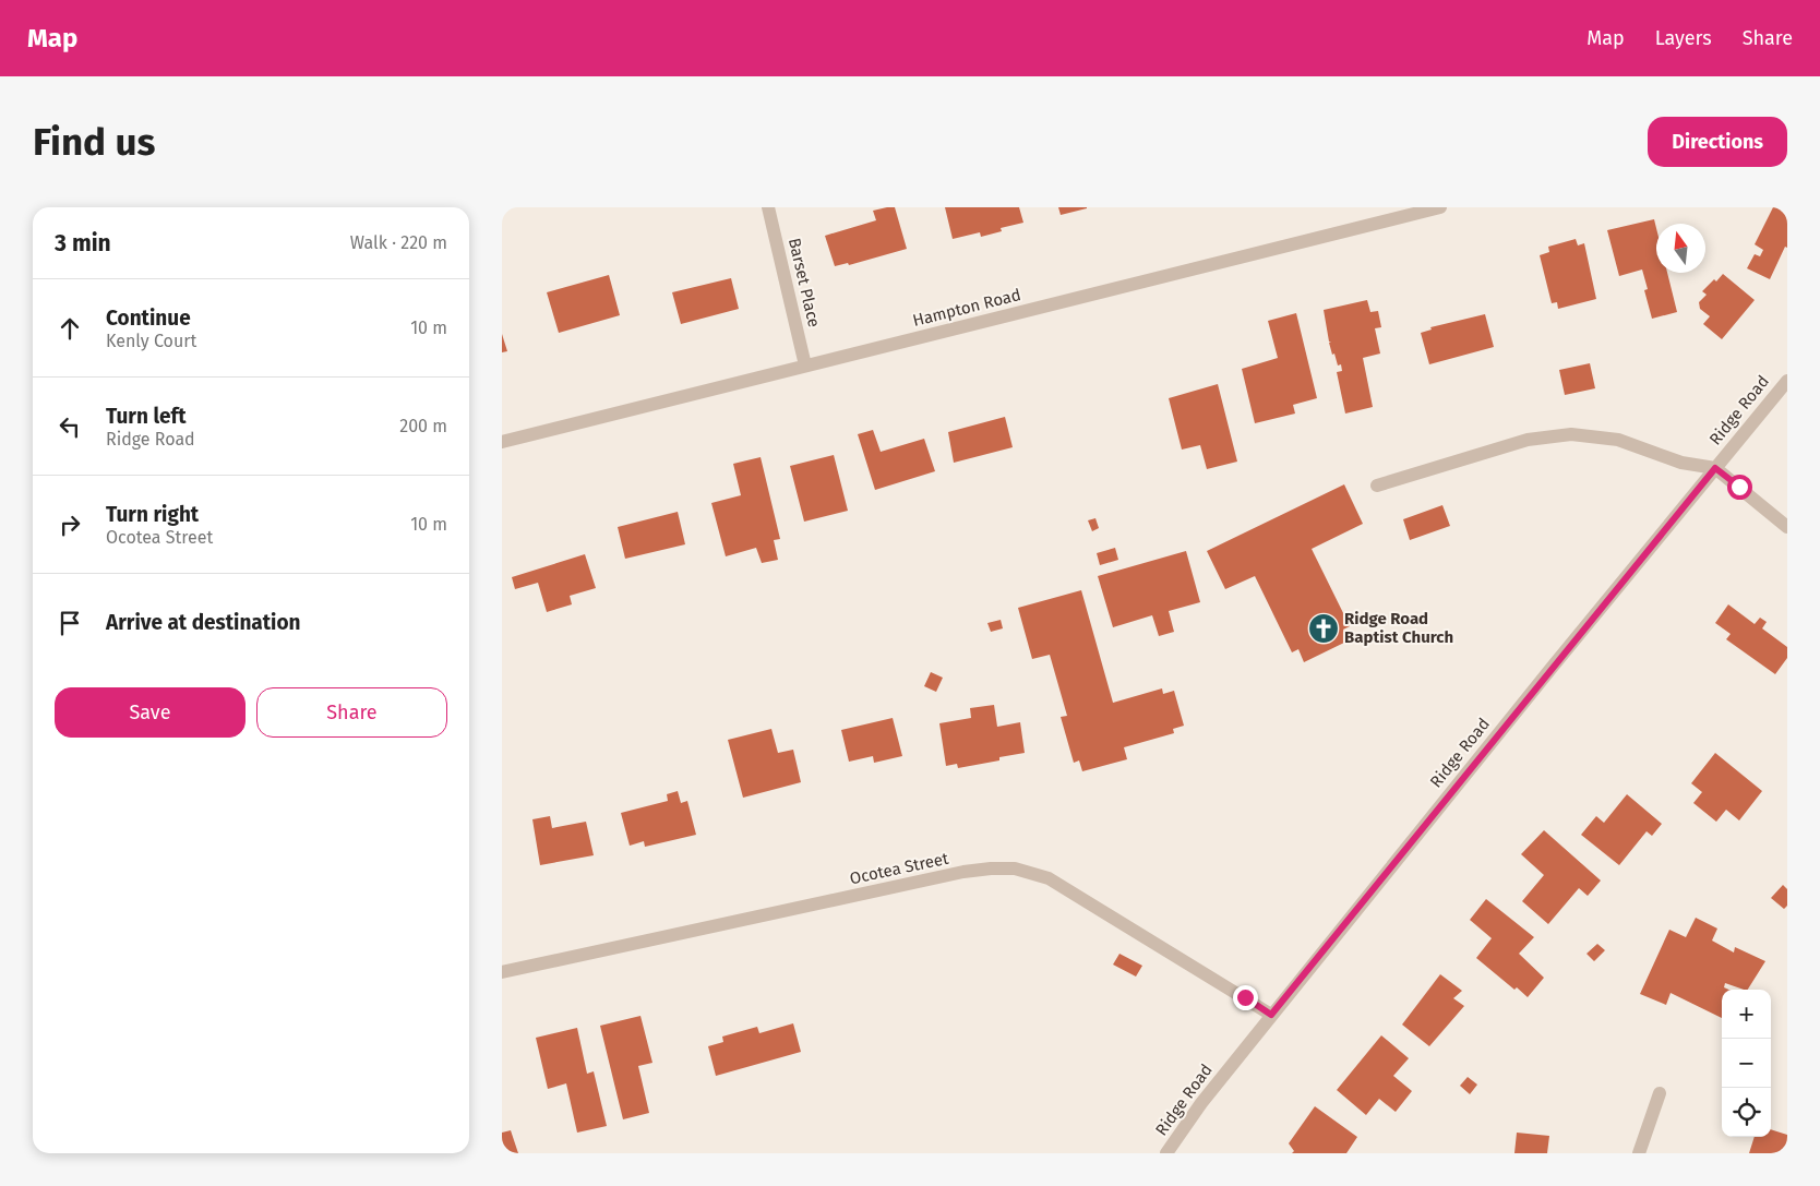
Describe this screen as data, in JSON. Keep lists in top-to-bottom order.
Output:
{
  "streets": {
    "street": [
      "Barset Place",
      "Hampton Road",
      "Ridge Road",
      "Ocotea Street"
    ]
  },
  "crossings": [
    ["Barset Place", "Hampton Road"],
    ["Ridge Road", "Ocotea Street"]
  ],
  "places": {
    "church": ["Ridge Road Baptist Church"]
  },
  "north": "top",
  "page": {
    "header": "Map",
    "nav": ["Map", "Layers", "Share"],
    "buttons": [
      "Directions",
      ["Save", "Share"]
    ],
    "title": "Find us",
    "heading": ["3 min", "Walk · 220 m"],
    "list": [
      ["Continue", "Kenly Court", "10 m"],
      ["Turn left", "Ridge Road", "200 m"],
      ["Turn right", "Ocotea Street", "10 m"],
      "Arrive at destination"
    ],
    "map_buttons": ["+", "−"]
  }
}
